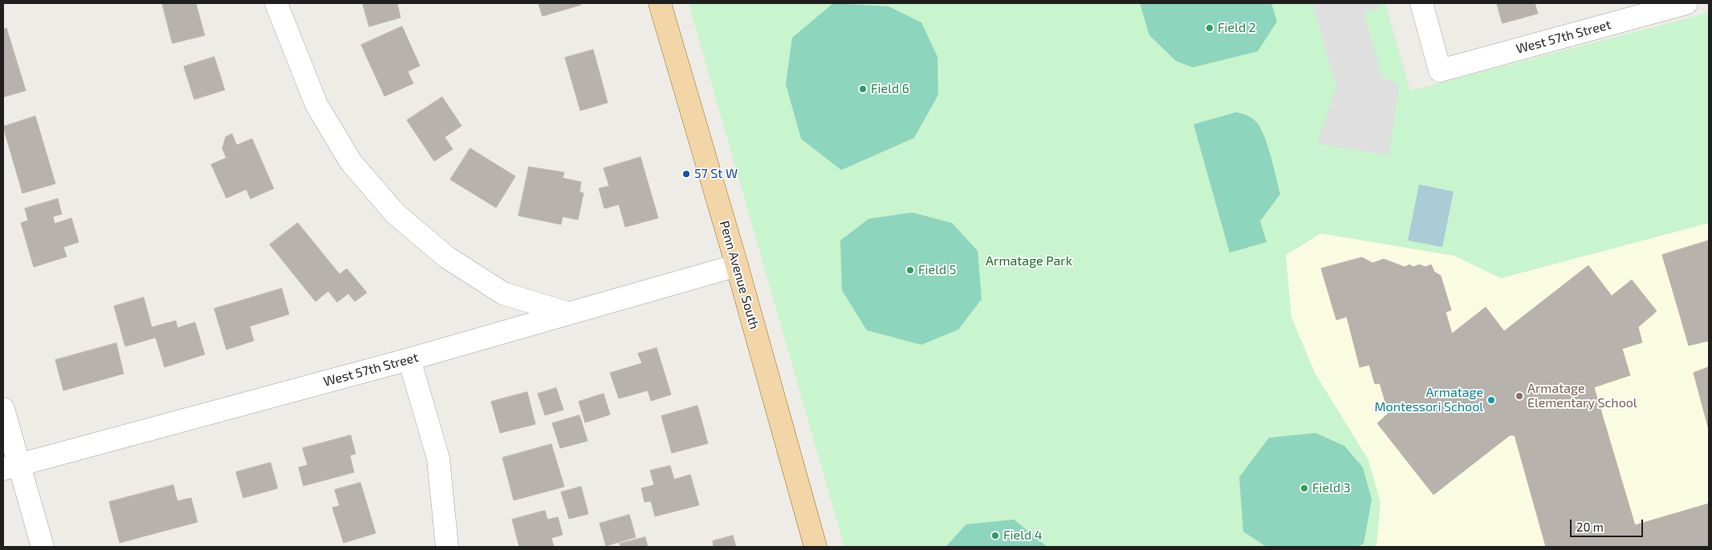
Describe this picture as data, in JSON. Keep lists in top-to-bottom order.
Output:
{
  "streets": {
    "main road": ["Penn Avenue South"],
    "street": ["West 57th Street"]
  },
  "crossings": [
    ["West 57th Street", "Penn Avenue South"]
  ],
  "parks": ["Armatage Park"],
  "places": [
    "Field 2",
    "Field 6",
    "57 St W",
    "Field 5",
    "Armatage Elementary School",
    "Armatage Montessori School",
    "Field 3",
    "Field 4"
  ],
  "scale_bar": "20 m"
}
